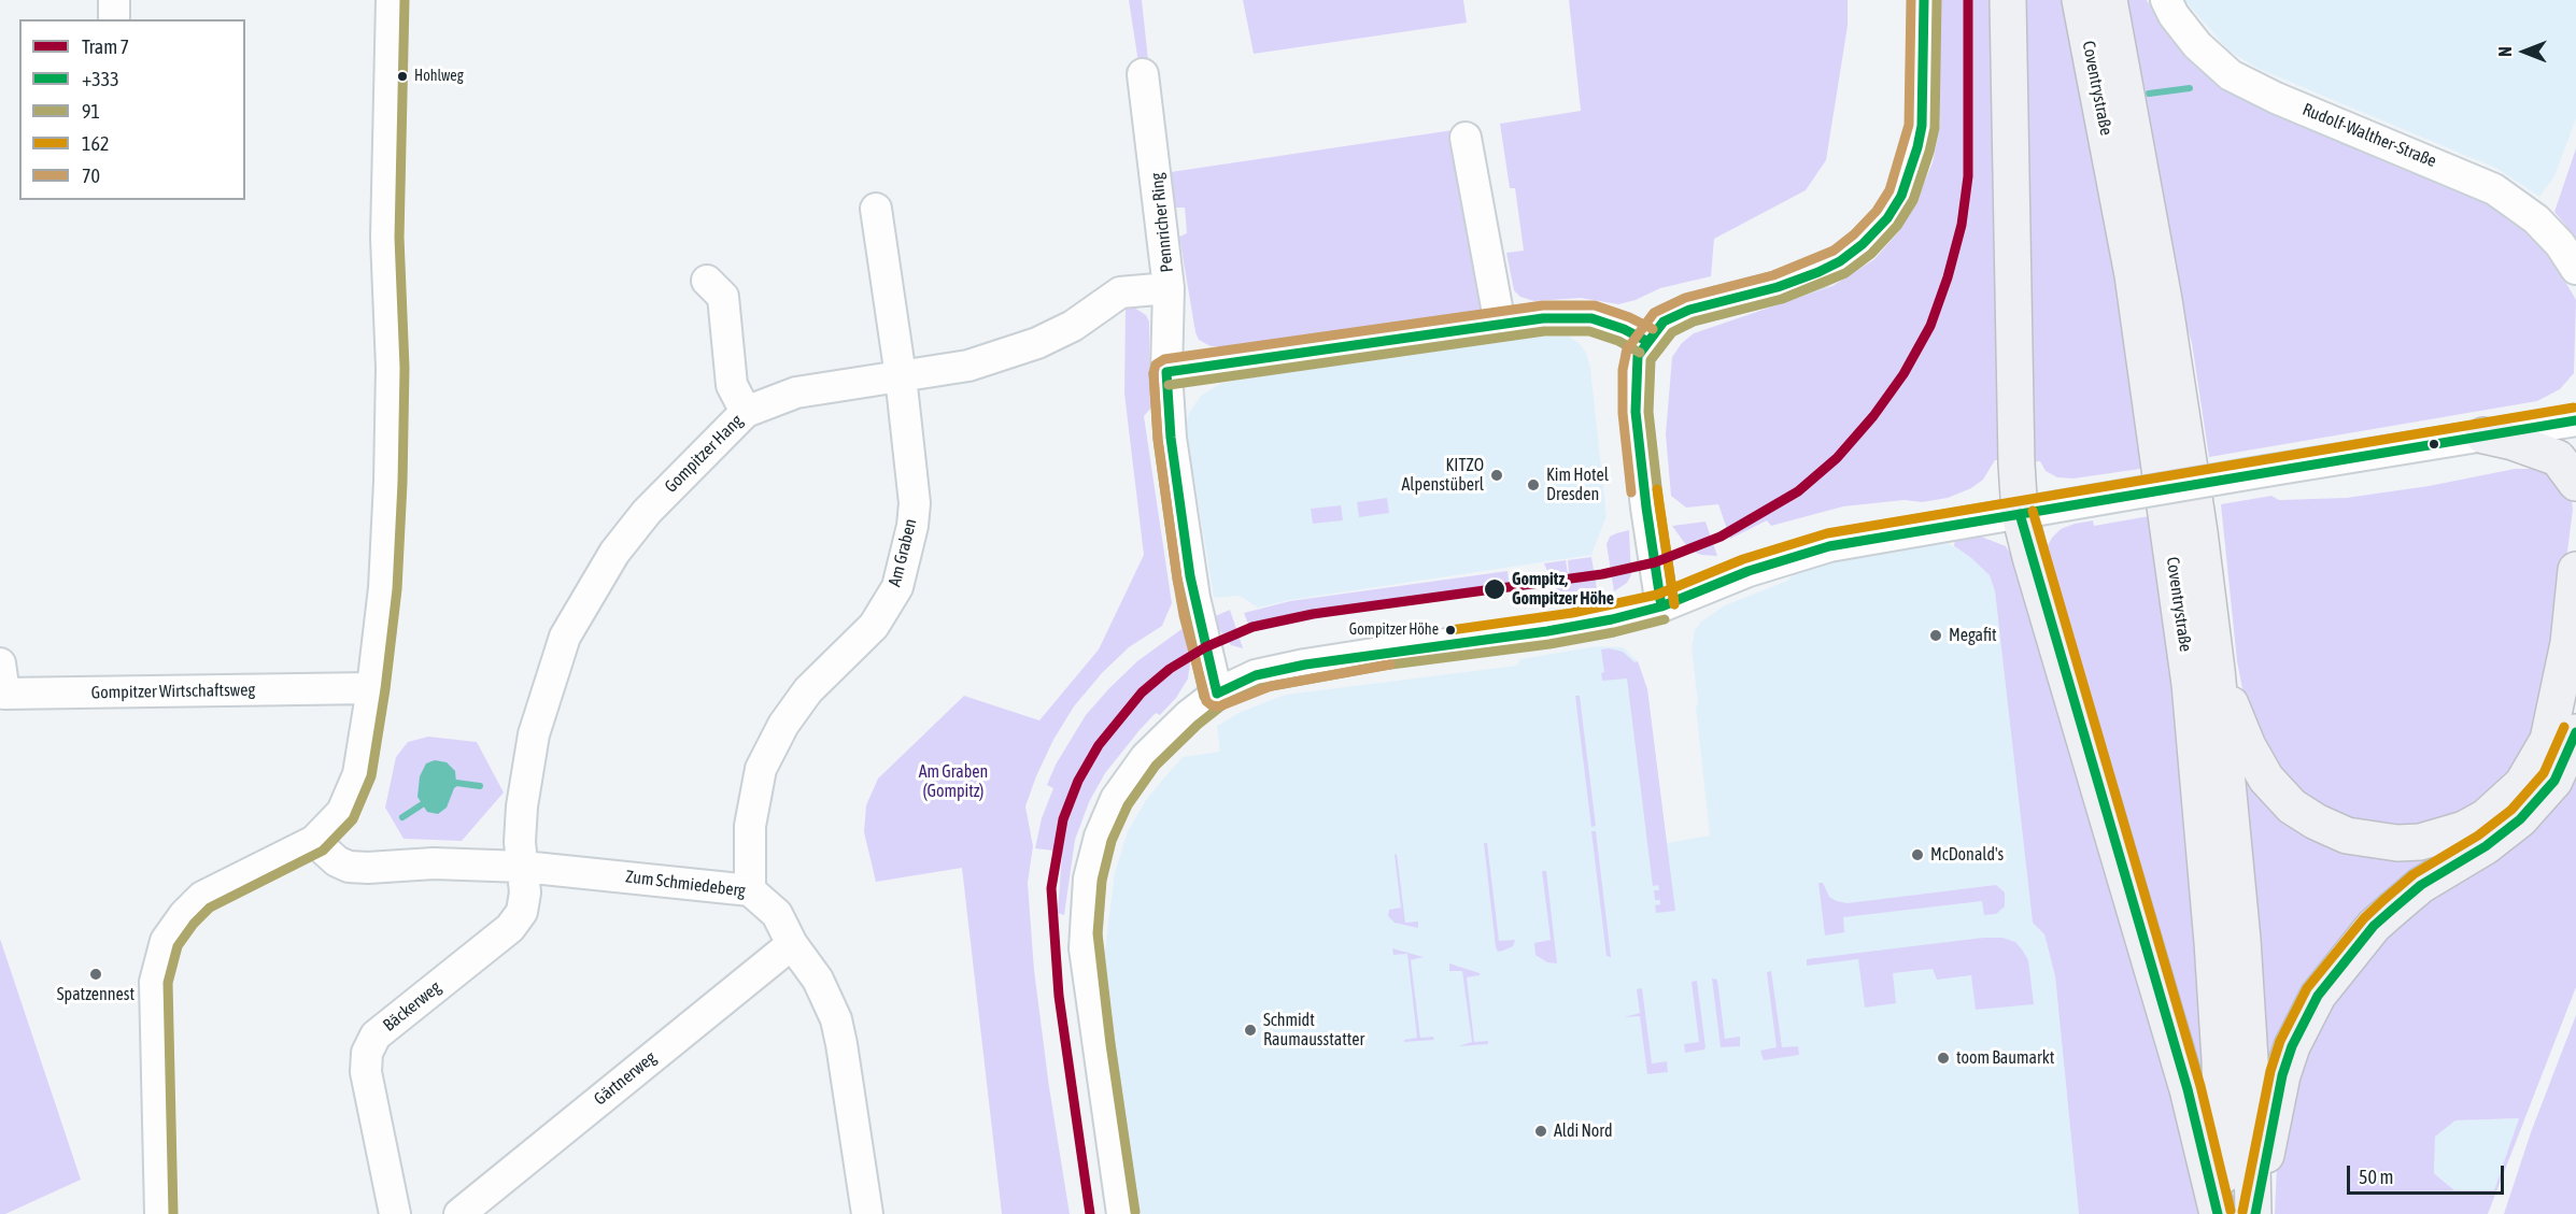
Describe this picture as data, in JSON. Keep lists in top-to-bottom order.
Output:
{
  "streets": {
    "highway": ["Coventrystraße"],
    "street": [
      "Rudolf-Walther-Straße",
      "Pennricher Ring",
      "Gompitzer Hang",
      "Am Graben",
      "Gompitzer Wirtschaftsweg",
      "Zum Schmiedeberg",
      "Bäckerweg",
      "Gärtnerweg"
    ]
  },
  "crossings": [
    ["Pennricher Ring", "Gompitzer Hang"],
    ["Gompitzer Hang", "Am Graben"],
    ["Gompitzer Hang", "Zum Schmiedeberg"],
    ["Gompitzer Hang", "Bäckerweg"],
    ["Am Graben", "Zum Schmiedeberg"],
    ["Zum Schmiedeberg", "Bäckerweg"],
    ["Zum Schmiedeberg", "Gärtnerweg"]
  ],
  "parks": ["Am Graben (Gompitz)"],
  "places": [
    "Hohlweg",
    "KITZO Alpenstüberl",
    "Kim Hotel Dresden",
    "Gompitz, Gompitzer Höhe",
    "Gompitzer Höhe",
    "Megafit",
    "McDonald's",
    "Spatzennest",
    "Schmidt Raumausstatter",
    "toom Baumarkt",
    "Aldi Nord"
  ],
  "lines": [
    "tram line 7",
    "transit line +333",
    "transit line 91",
    "transit line 70",
    "transit line 162"
  ],
  "legend": [
    "Tram 7",
    "+333",
    "91",
    "162",
    "70"
  ],
  "scale_bar": "50 m",
  "north": "left"
}
